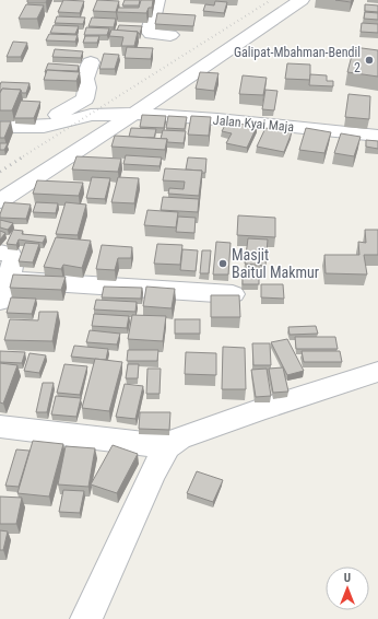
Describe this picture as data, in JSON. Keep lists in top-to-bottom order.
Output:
{
  "streets": {
    "street": ["Jalan Kyai Maja"]
  },
  "places": ["Galipat-Mbahman-Bendil 2", "Masjit Baitul Makmur"],
  "north": "top"
}
